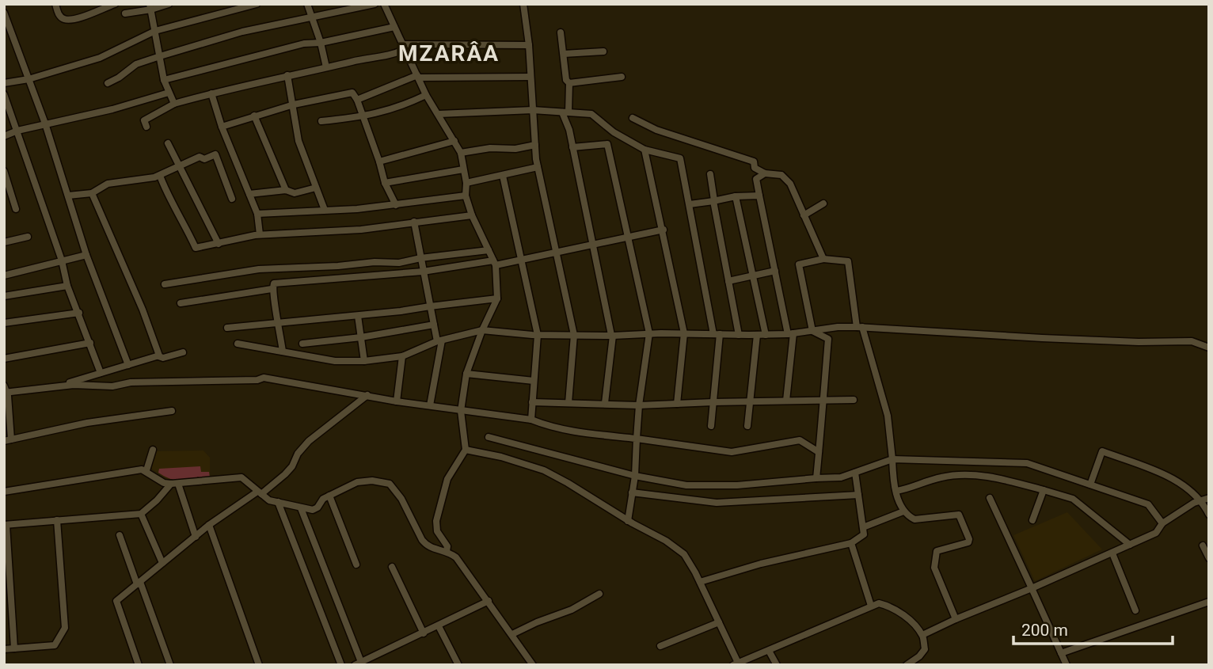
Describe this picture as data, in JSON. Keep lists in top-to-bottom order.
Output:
{
  "districts": ["MZARÂA"],
  "scale_bar": "200 m"
}
